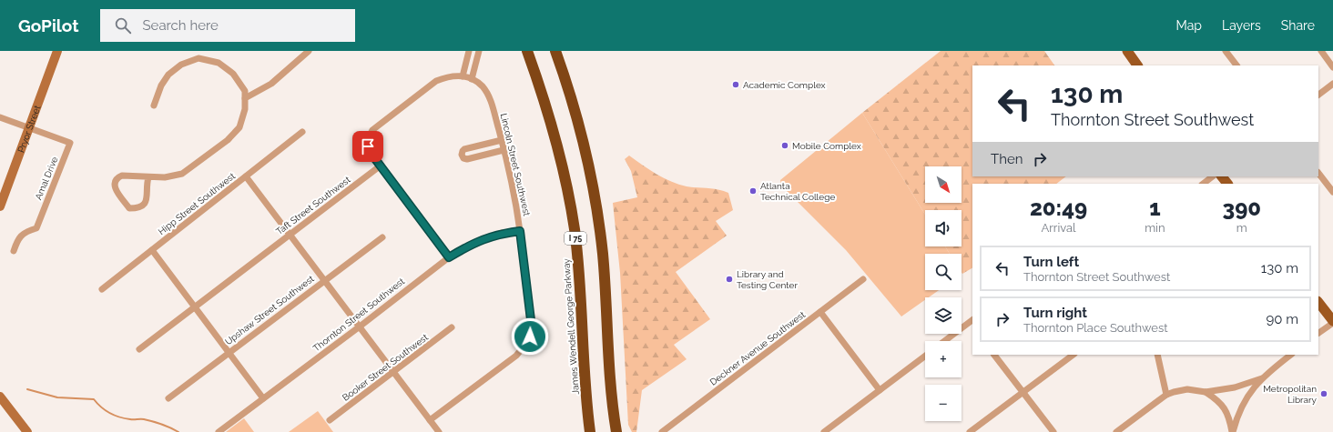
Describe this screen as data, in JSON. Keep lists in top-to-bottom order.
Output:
{
  "streets": {
    "highway": ["I 75", "James Wendell George Parkway"],
    "main road": ["Pryor Street"],
    "street": [
      "Lincoln Street Southwest",
      "Amal Drive",
      "Hipp Street Southwest",
      "Taft Street Southwest",
      "Upshaw Street Southwest",
      "Thornton Street Southwest",
      "Deckner Avenue Southwest",
      "Booker Street Southwest"
    ]
  },
  "crossings": [
    ["Pryor Street", "Amal Drive"],
    ["Lincoln Street Southwest", "Thornton Street Southwest"]
  ],
  "places": [
    "Academic Complex",
    "Mobile Complex",
    "Atlanta Technical College",
    "Library and Testing Center",
    "Metropolitan Library"
  ],
  "north": "bottom right",
  "page": {
    "header": "GoPilot",
    "search": "Search here",
    "nav": ["Map", "Layers", "Share"],
    "turn": ["130 m", "Thornton Street Southwest"],
    "then": "Then",
    "map_buttons": ["+", "−"],
    "eta": [
      "20:49",
      "Arrival",
      "1",
      "min",
      "390",
      "m"
    ],
    "list": [
      {
        "name": "Turn left",
        "note": "Thornton Street Southwest",
        "value": "130 m"
      },
      {
        "name": "Turn right",
        "note": "Thornton Place Southwest",
        "value": "90 m"
      }
    ]
  }
}
